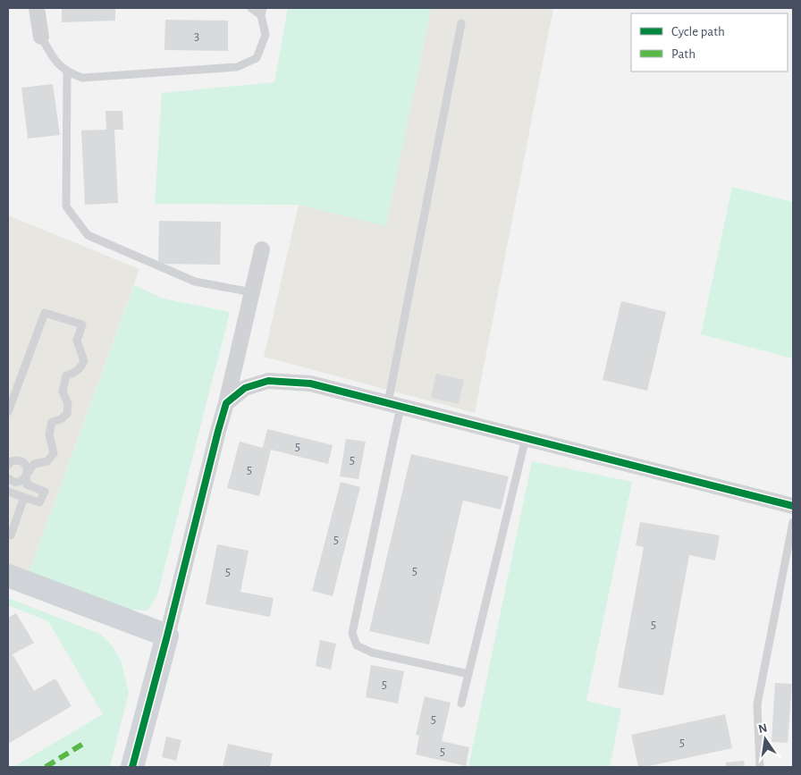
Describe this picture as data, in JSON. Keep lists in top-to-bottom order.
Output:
{
  "house_numbers": [
    "3",
    "5",
    "5",
    "5",
    "5",
    "5",
    "5",
    "5",
    "5",
    "5",
    "5",
    "5"
  ],
  "legend": ["Cycle path", "Path"],
  "north": "top"
}
